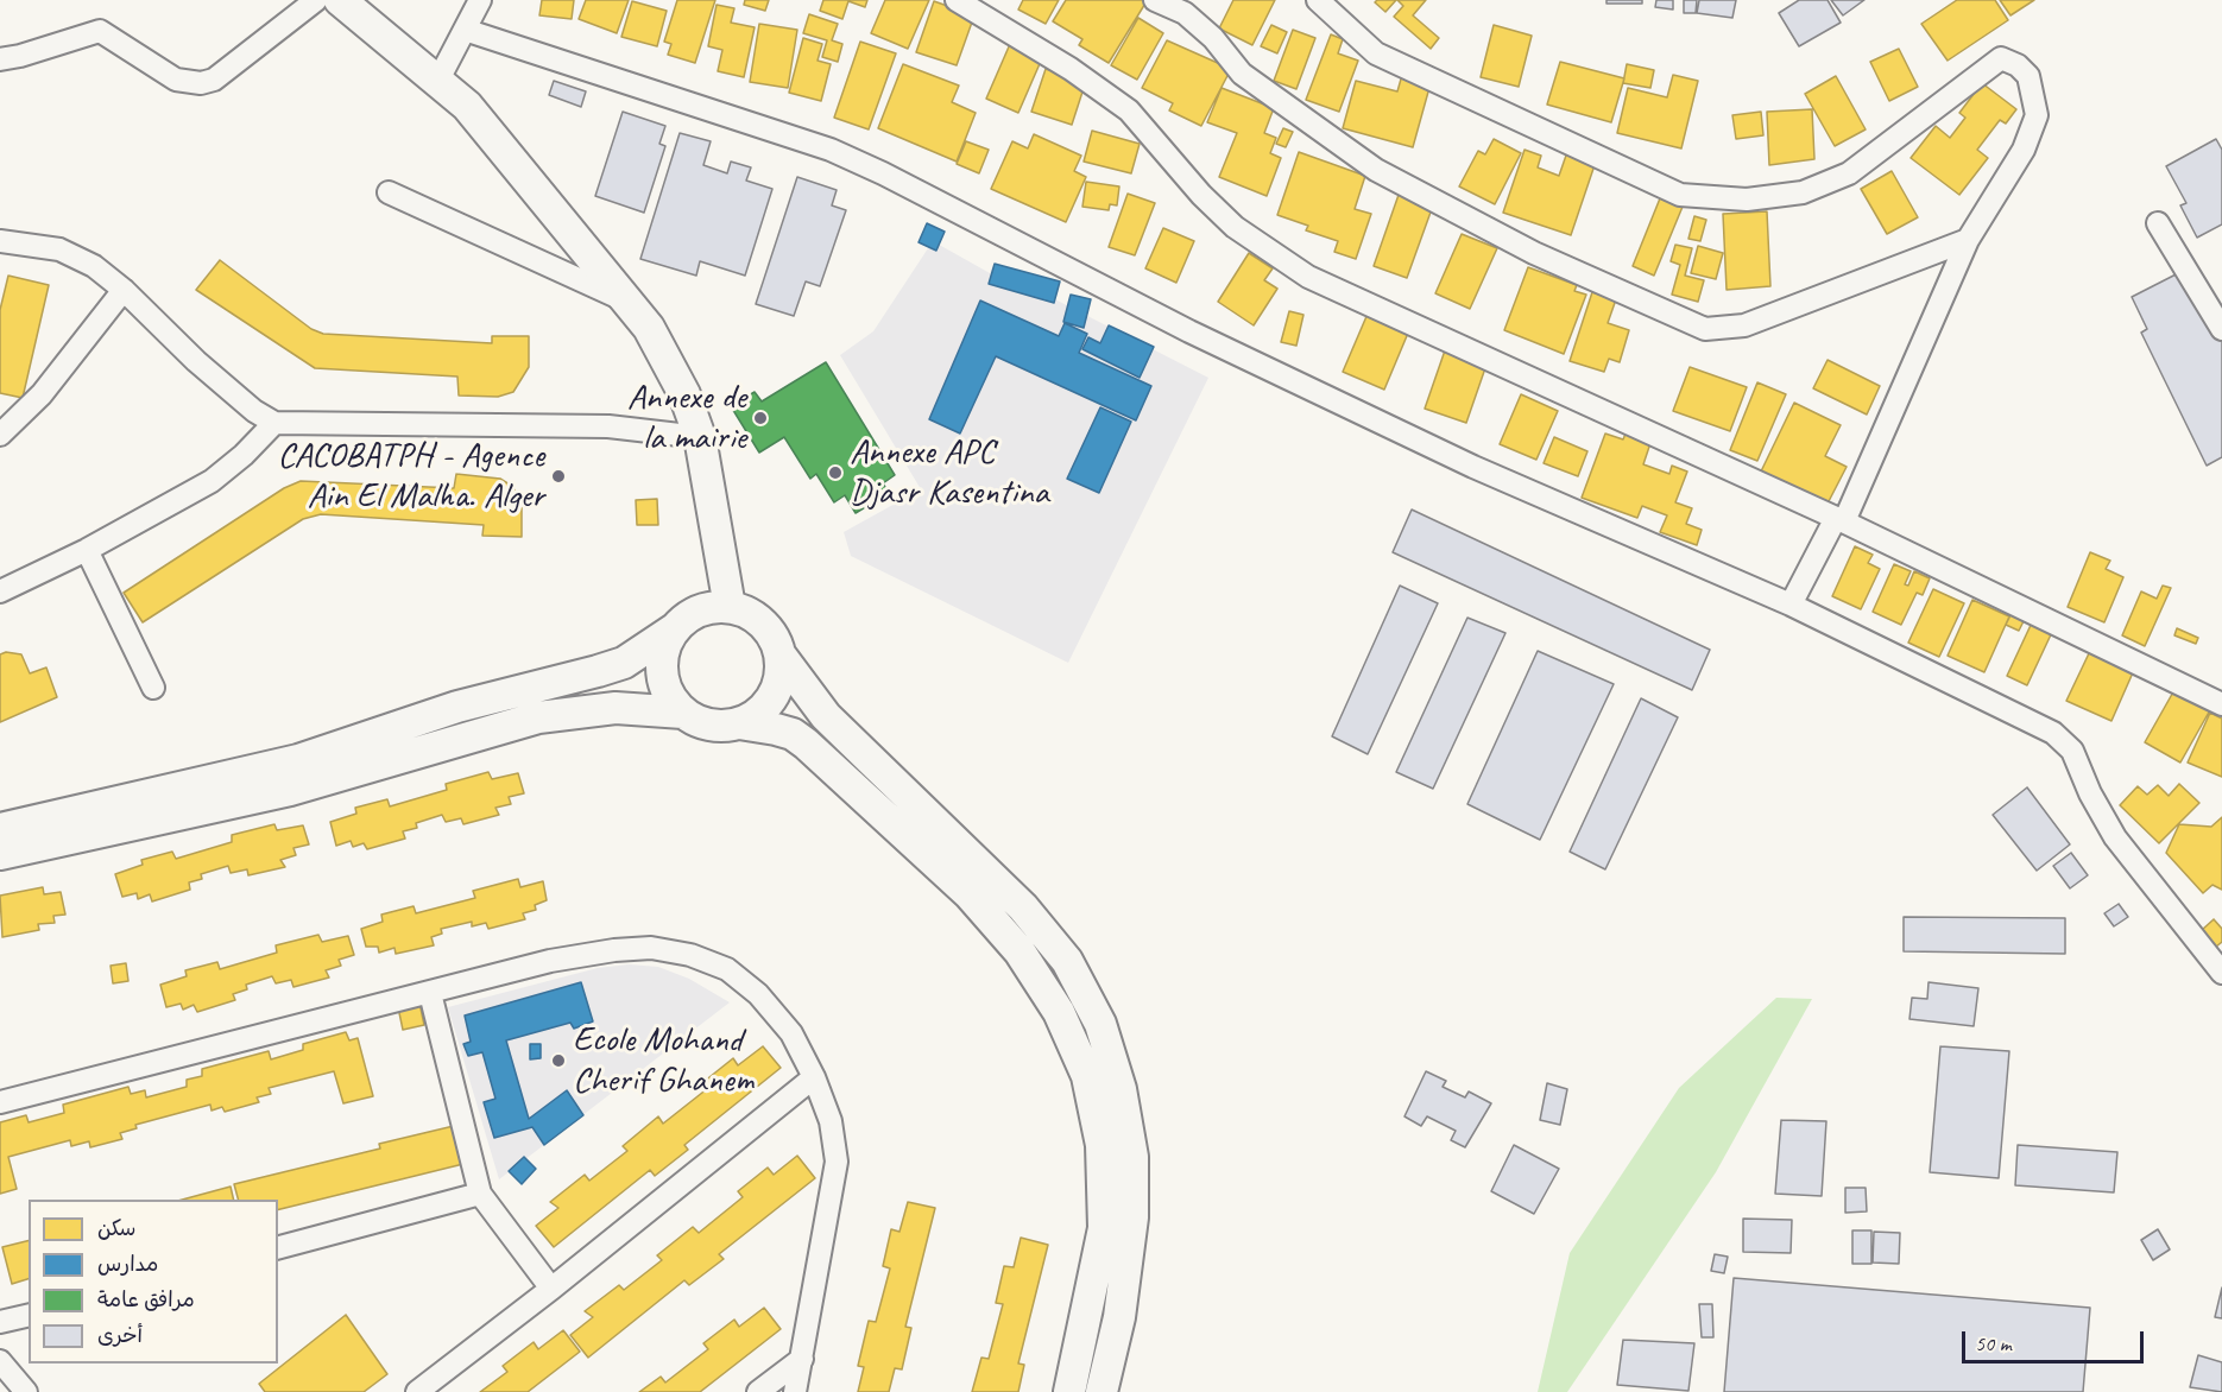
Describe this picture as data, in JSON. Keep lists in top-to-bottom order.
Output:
{
  "places": [
    "Annexe de la mairie",
    "Annexe APC Djasr Kasentina",
    "CACOBATPH - Agence Ain El Malha. Alger",
    "Ecole Mohand Cherif Ghanem"
  ],
  "legend": [
    "سكن",
    "مدارس",
    "مرافق عامة",
    "أخرى"
  ],
  "scale_bar": "50 m"
}
